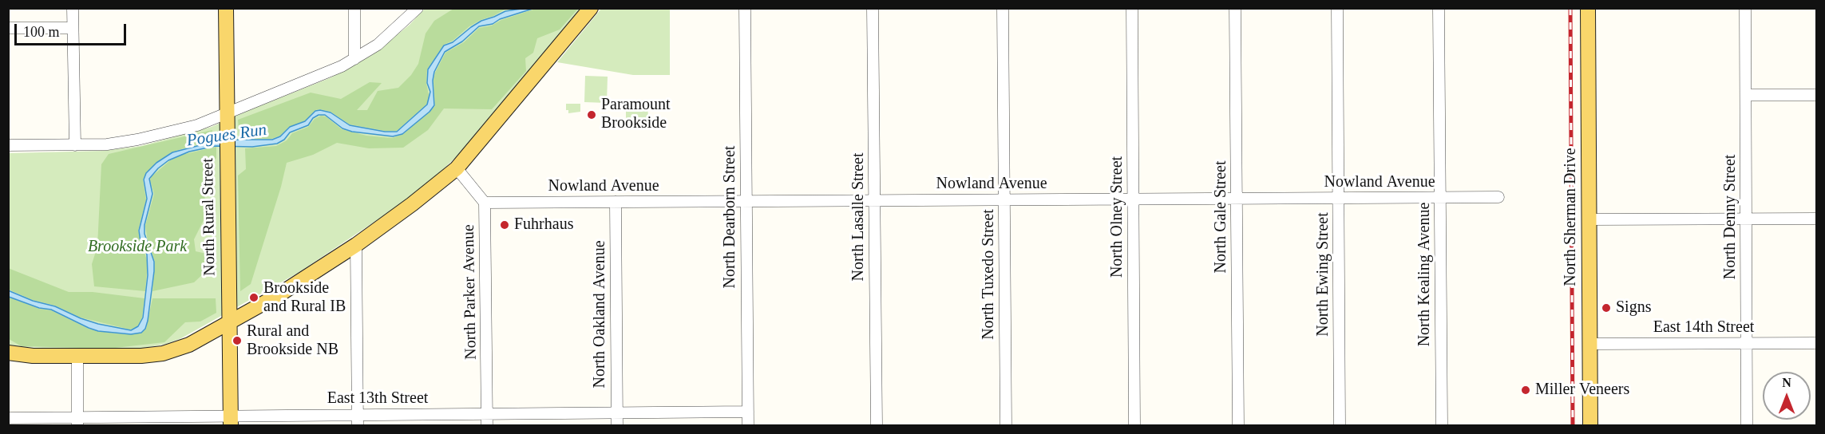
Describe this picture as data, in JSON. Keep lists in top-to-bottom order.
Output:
{
  "streets": {
    "main road": ["North Rural Street", "North Sherman Drive"],
    "street": [
      "Nowland Avenue",
      "North Dearborn Street",
      "North Lasalle Street",
      "North Olney Street",
      "North Gale Street",
      "North Denny Street",
      "North Tuxedo Street",
      "North Ewing Street",
      "North Kealing Avenue",
      "North Parker Avenue",
      "North Oakland Avenue",
      "East 14th Street",
      "East 13th Street"
    ]
  },
  "crossings": [
    ["Nowland Avenue", "North Dearborn Street"],
    ["Nowland Avenue", "North Lasalle Street"],
    ["Nowland Avenue", "North Olney Street"],
    ["Nowland Avenue", "North Gale Street"],
    ["Nowland Avenue", "North Tuxedo Street"],
    ["Nowland Avenue", "North Ewing Street"],
    ["Nowland Avenue", "North Kealing Avenue"],
    ["Nowland Avenue", "North Parker Avenue"],
    ["Nowland Avenue", "North Oakland Avenue"],
    ["North Rural Street", "East 13th Street"],
    ["North Dearborn Street", "East 13th Street"],
    ["North Sherman Drive", "East 14th Street"],
    ["North Denny Street", "East 14th Street"],
    ["North Parker Avenue", "East 13th Street"],
    ["North Oakland Avenue", "East 13th Street"]
  ],
  "water": ["Pogues Run"],
  "parks": ["Brookside Park"],
  "places": [
    "Paramount Brookside",
    "Fuhrhaus",
    "Brookside and Rural IB",
    "Signs",
    "Rural and Brookside NB",
    "Miller Veneers"
  ],
  "scale_bar": "100 m",
  "north": "top"
}
